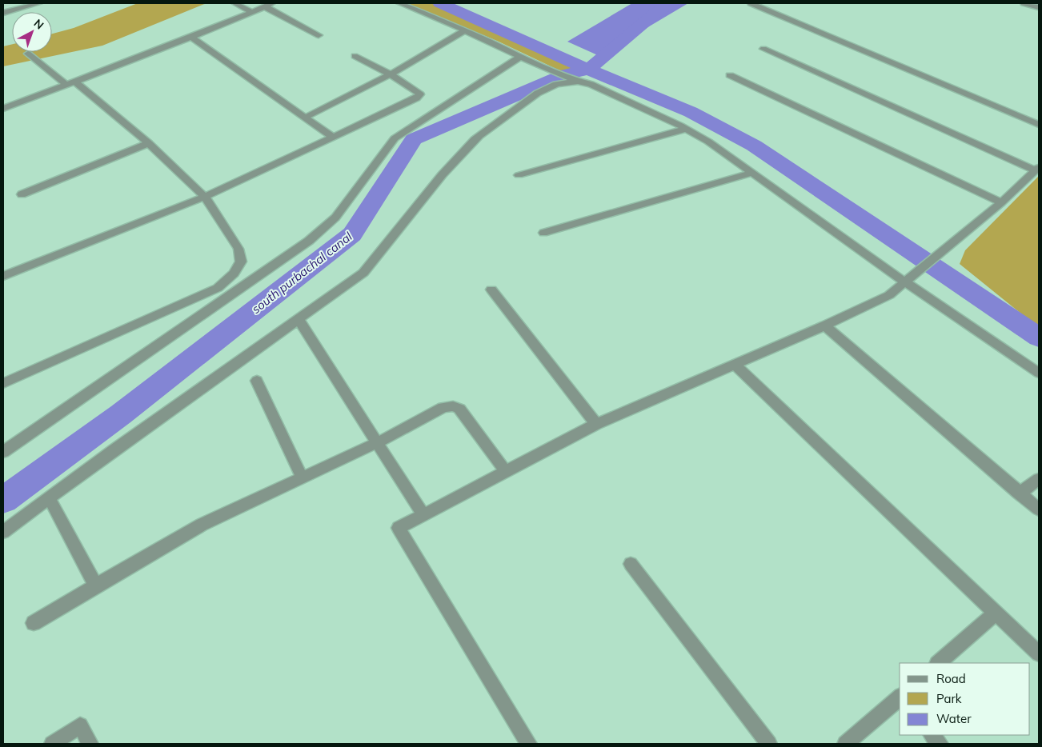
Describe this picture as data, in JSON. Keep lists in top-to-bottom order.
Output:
{
  "water": ["south purbachal canal"],
  "legend": ["Road", "Park", "Water"],
  "north": "top right"
}
